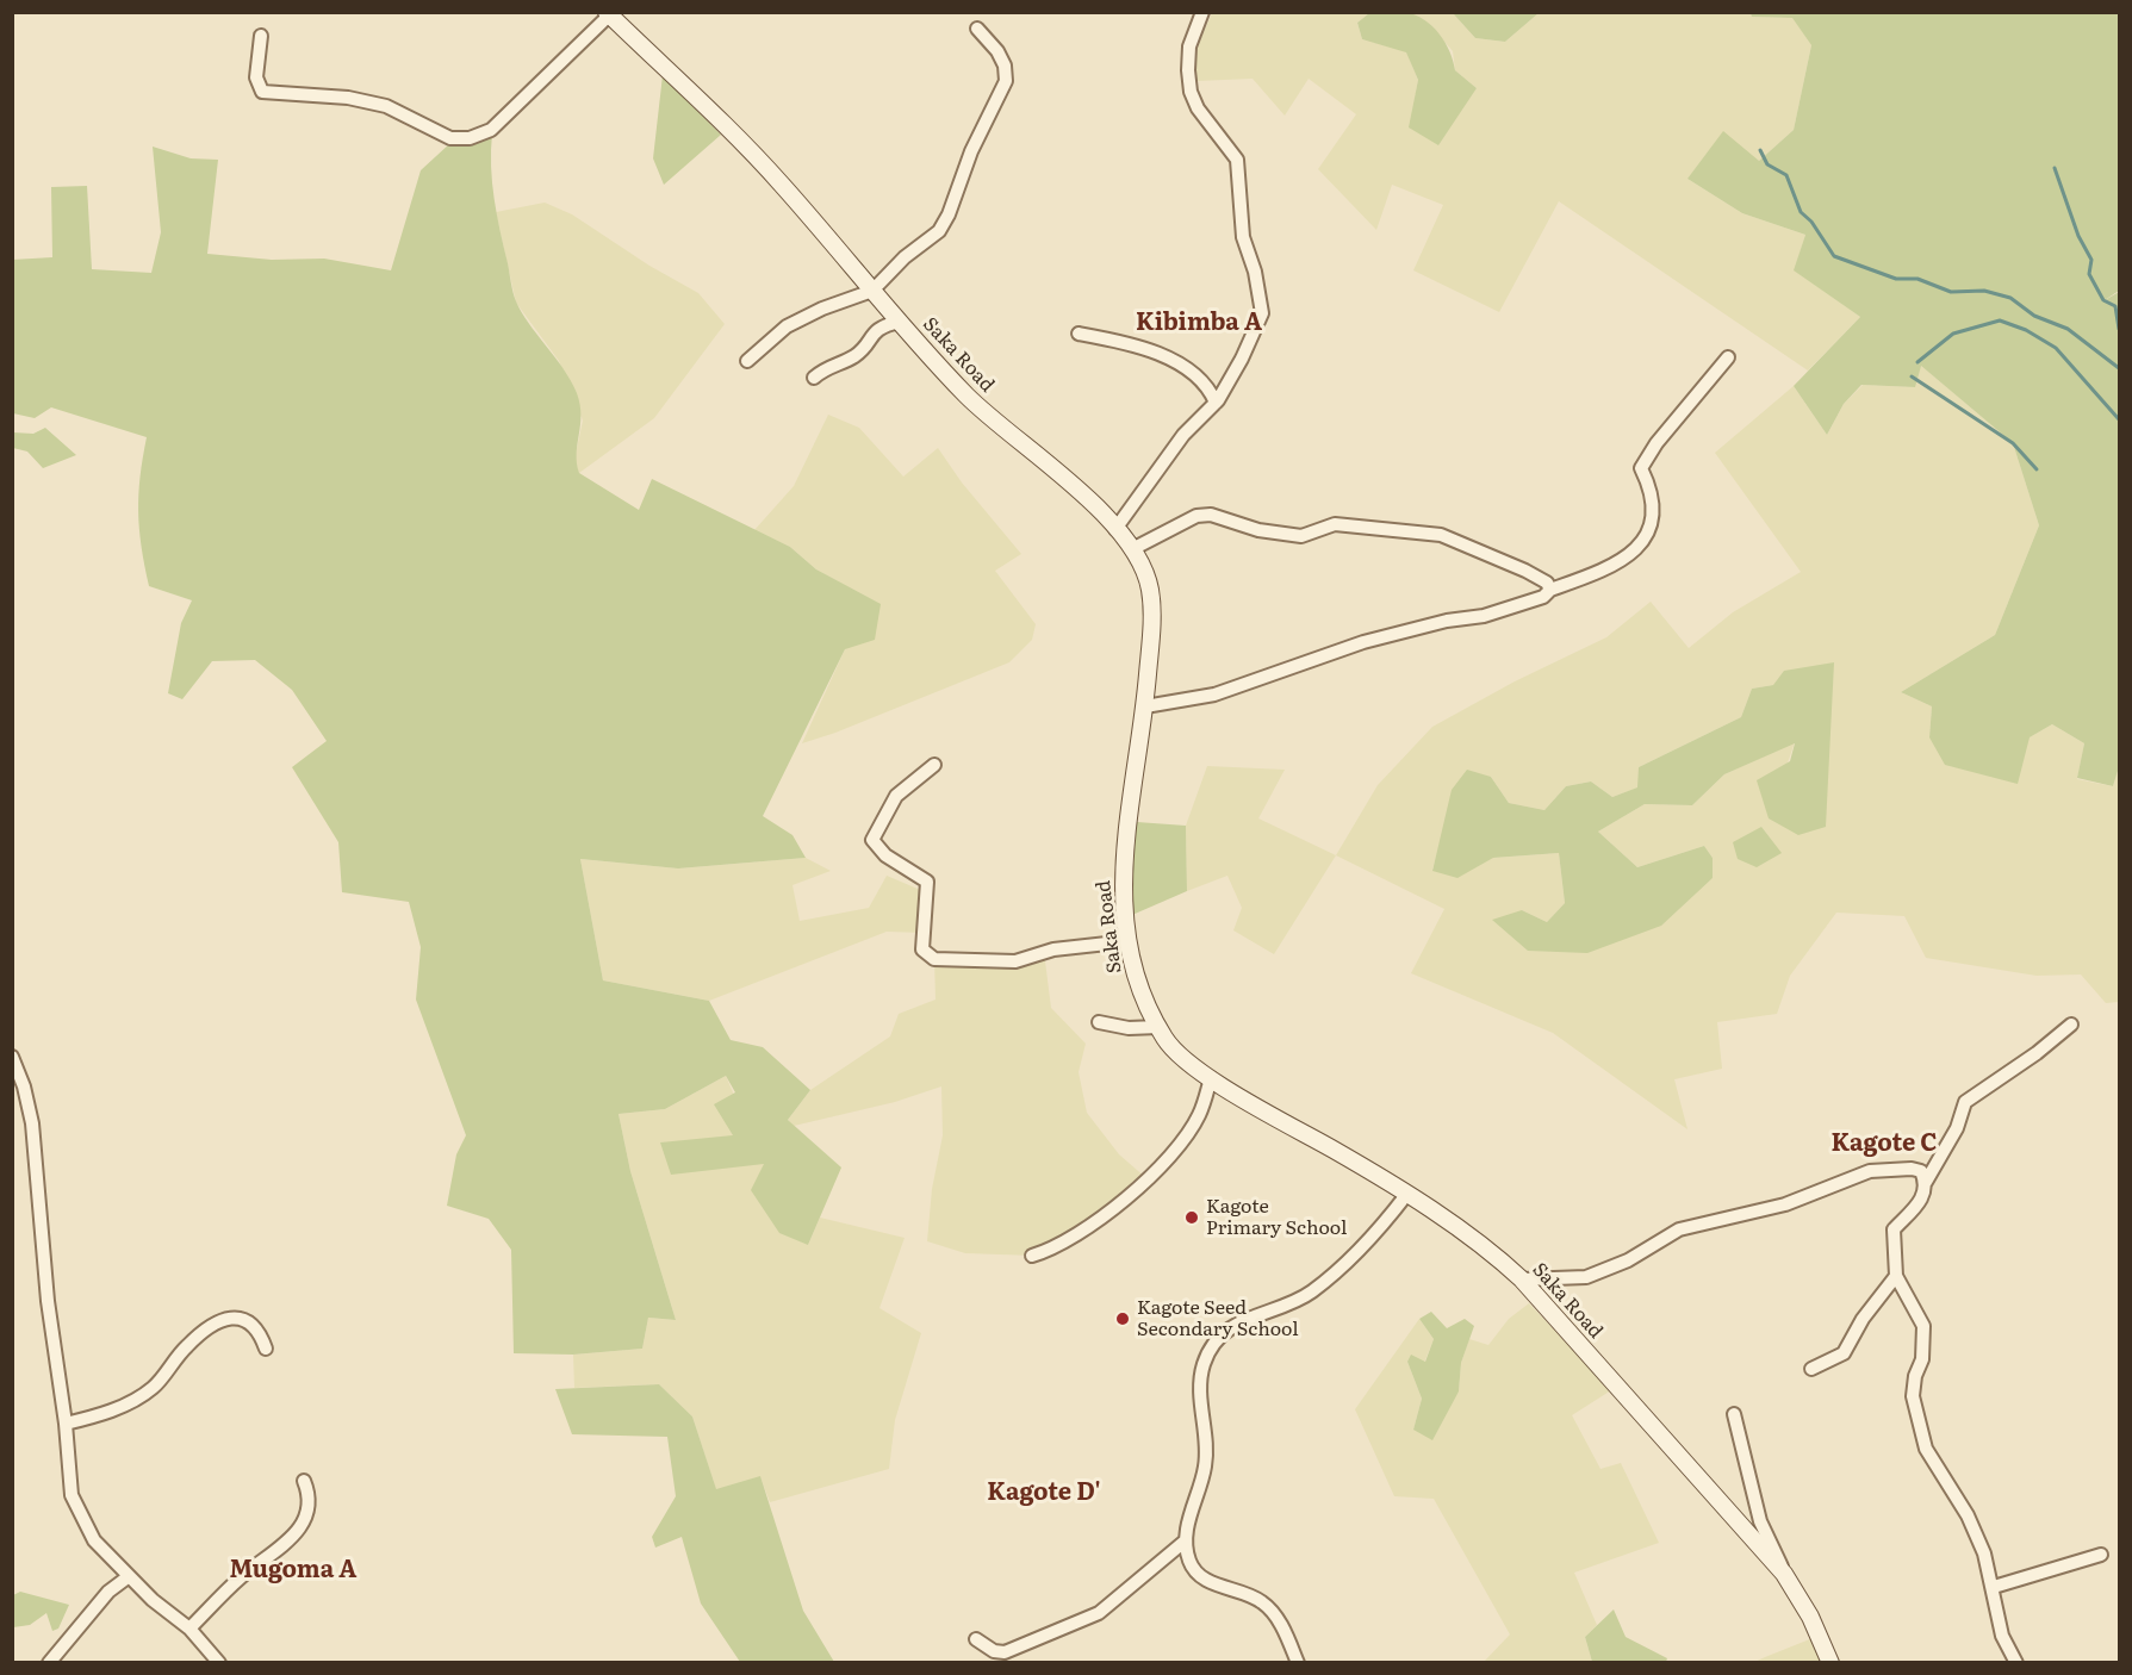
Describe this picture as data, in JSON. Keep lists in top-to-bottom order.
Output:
{
  "streets": {
    "main road": ["Saka Road"]
  },
  "districts": [
    "Kibimba A",
    "Kagote C",
    "Kagote D'",
    "Mugoma A"
  ],
  "places": ["Kagote Primary School", "Kagote Seed Secondary School"]
}
